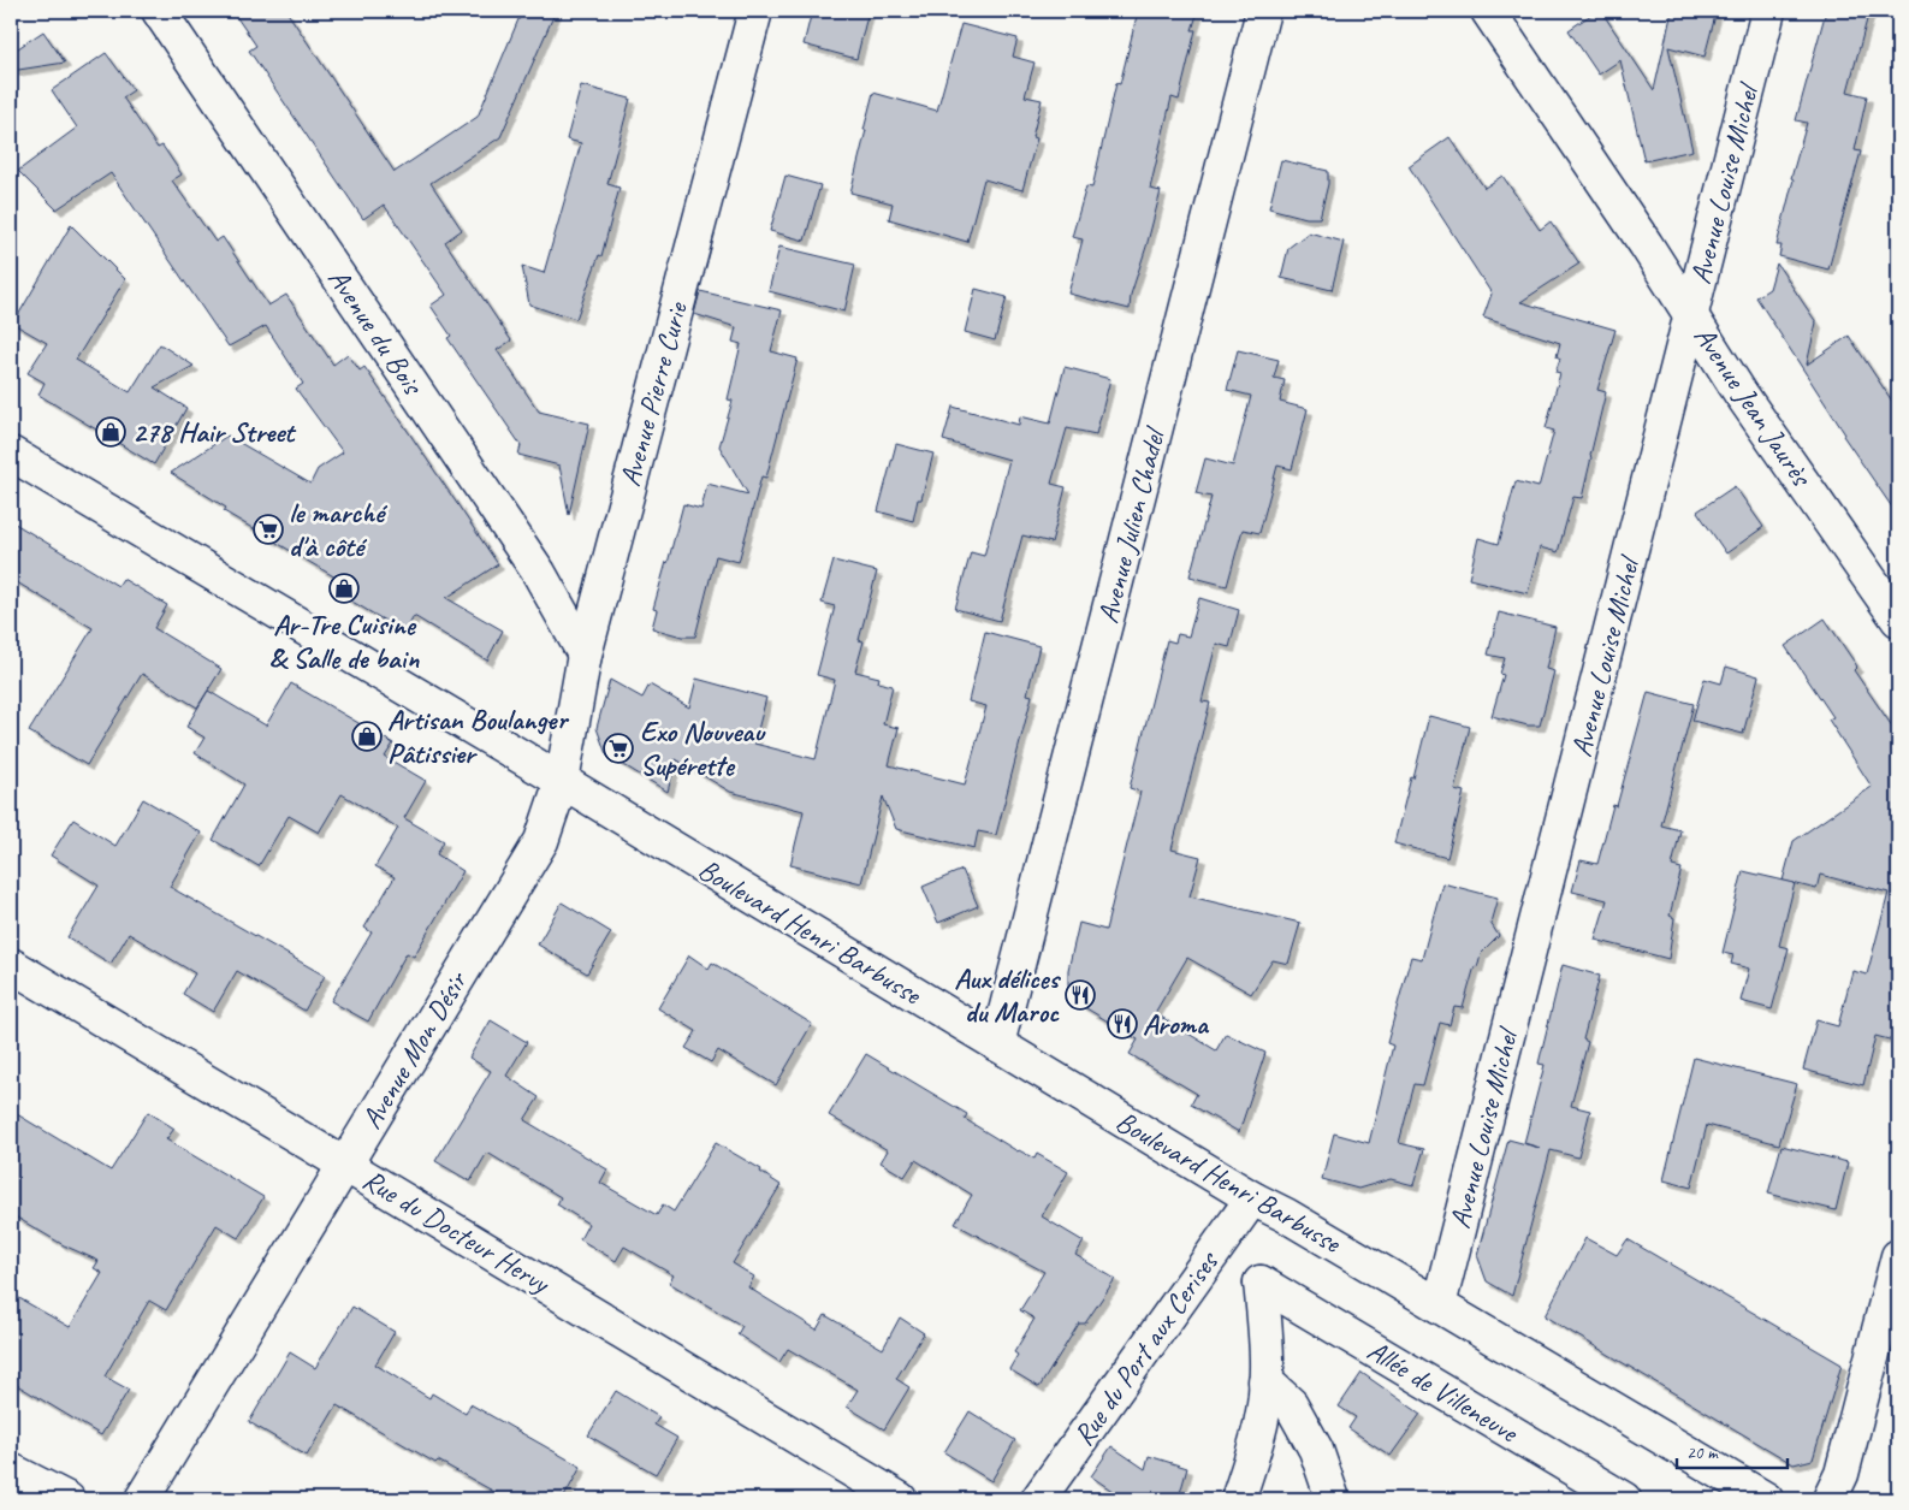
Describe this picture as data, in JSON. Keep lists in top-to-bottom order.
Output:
{
  "streets": {
    "street": [
      "Avenue Louise Michel",
      "Avenue du Bois",
      "Avenue Pierre Curie",
      "Avenue Jean Jaurès",
      "Avenue Julien Chadel",
      "Boulevard Henri Barbusse",
      "Avenue Mon Désir",
      "Rue du Docteur Hervy",
      "Rue du Port aux Cerises",
      "Allée de Villeneuve"
    ]
  },
  "crossings": [
    ["Avenue Louise Michel", "Avenue Jean Jaurès"],
    ["Avenue Louise Michel", "Boulevard Henri Barbusse"],
    ["Avenue du Bois", "Avenue Pierre Curie"],
    ["Avenue Pierre Curie", "Boulevard Henri Barbusse"],
    ["Avenue Pierre Curie", "Avenue Mon Désir"],
    ["Avenue Julien Chadel", "Boulevard Henri Barbusse"],
    ["Boulevard Henri Barbusse", "Avenue Mon Désir"],
    ["Boulevard Henri Barbusse", "Rue du Port aux Cerises"],
    ["Avenue Mon Désir", "Rue du Docteur Hervy"]
  ],
  "places": {
    "shop": ["278 Hair Street", "Ar-Tre Cuisine & Salle de bain", "Artisan Boulanger Pâtissier"],
    "supermarket": ["le marché d'à côté", "Exo Nouveau Supérette"],
    "restaurant": ["Aux délices du Maroc", "Aroma"]
  },
  "scale_bar": "20 m"
}
